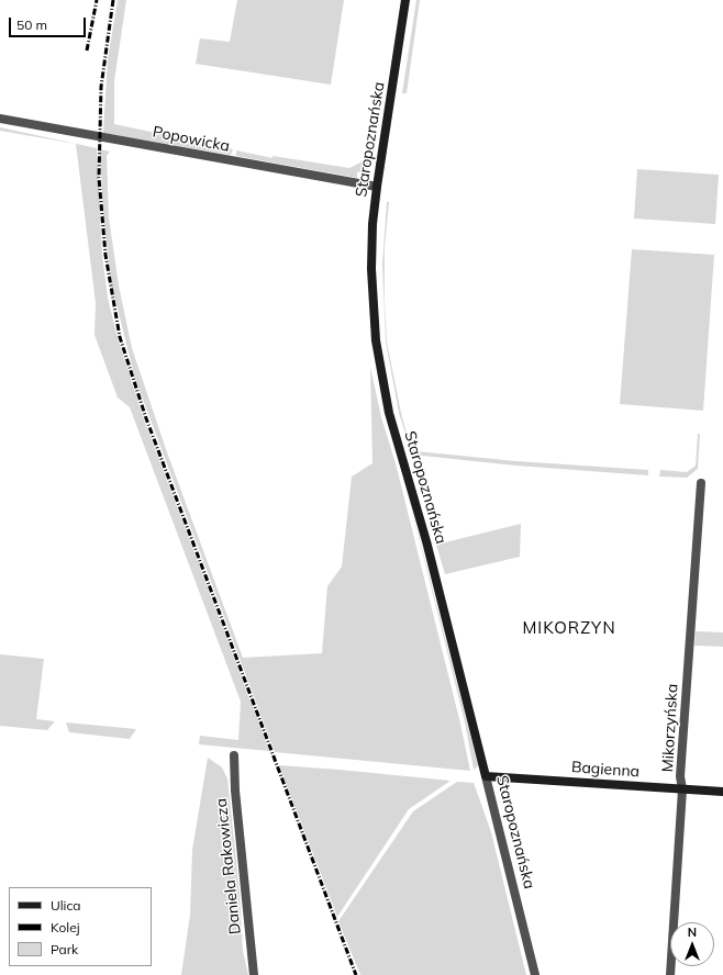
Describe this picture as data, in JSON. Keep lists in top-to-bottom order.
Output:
{
  "streets": {
    "street": [
      "Popowicka",
      "Staropoznańska",
      "Mikorzyńska",
      "Bagienna",
      "Daniela Rakowicza"
    ]
  },
  "crossings": [
    ["Popowicka", "Staropoznańska"],
    ["Staropoznańska", "Bagienna"],
    ["Mikorzyńska", "Bagienna"]
  ],
  "districts": ["MIKORZYN"],
  "legend": ["Ulica", "Kolej", "Park"],
  "scale_bar": "50 m",
  "north": "top"
}
